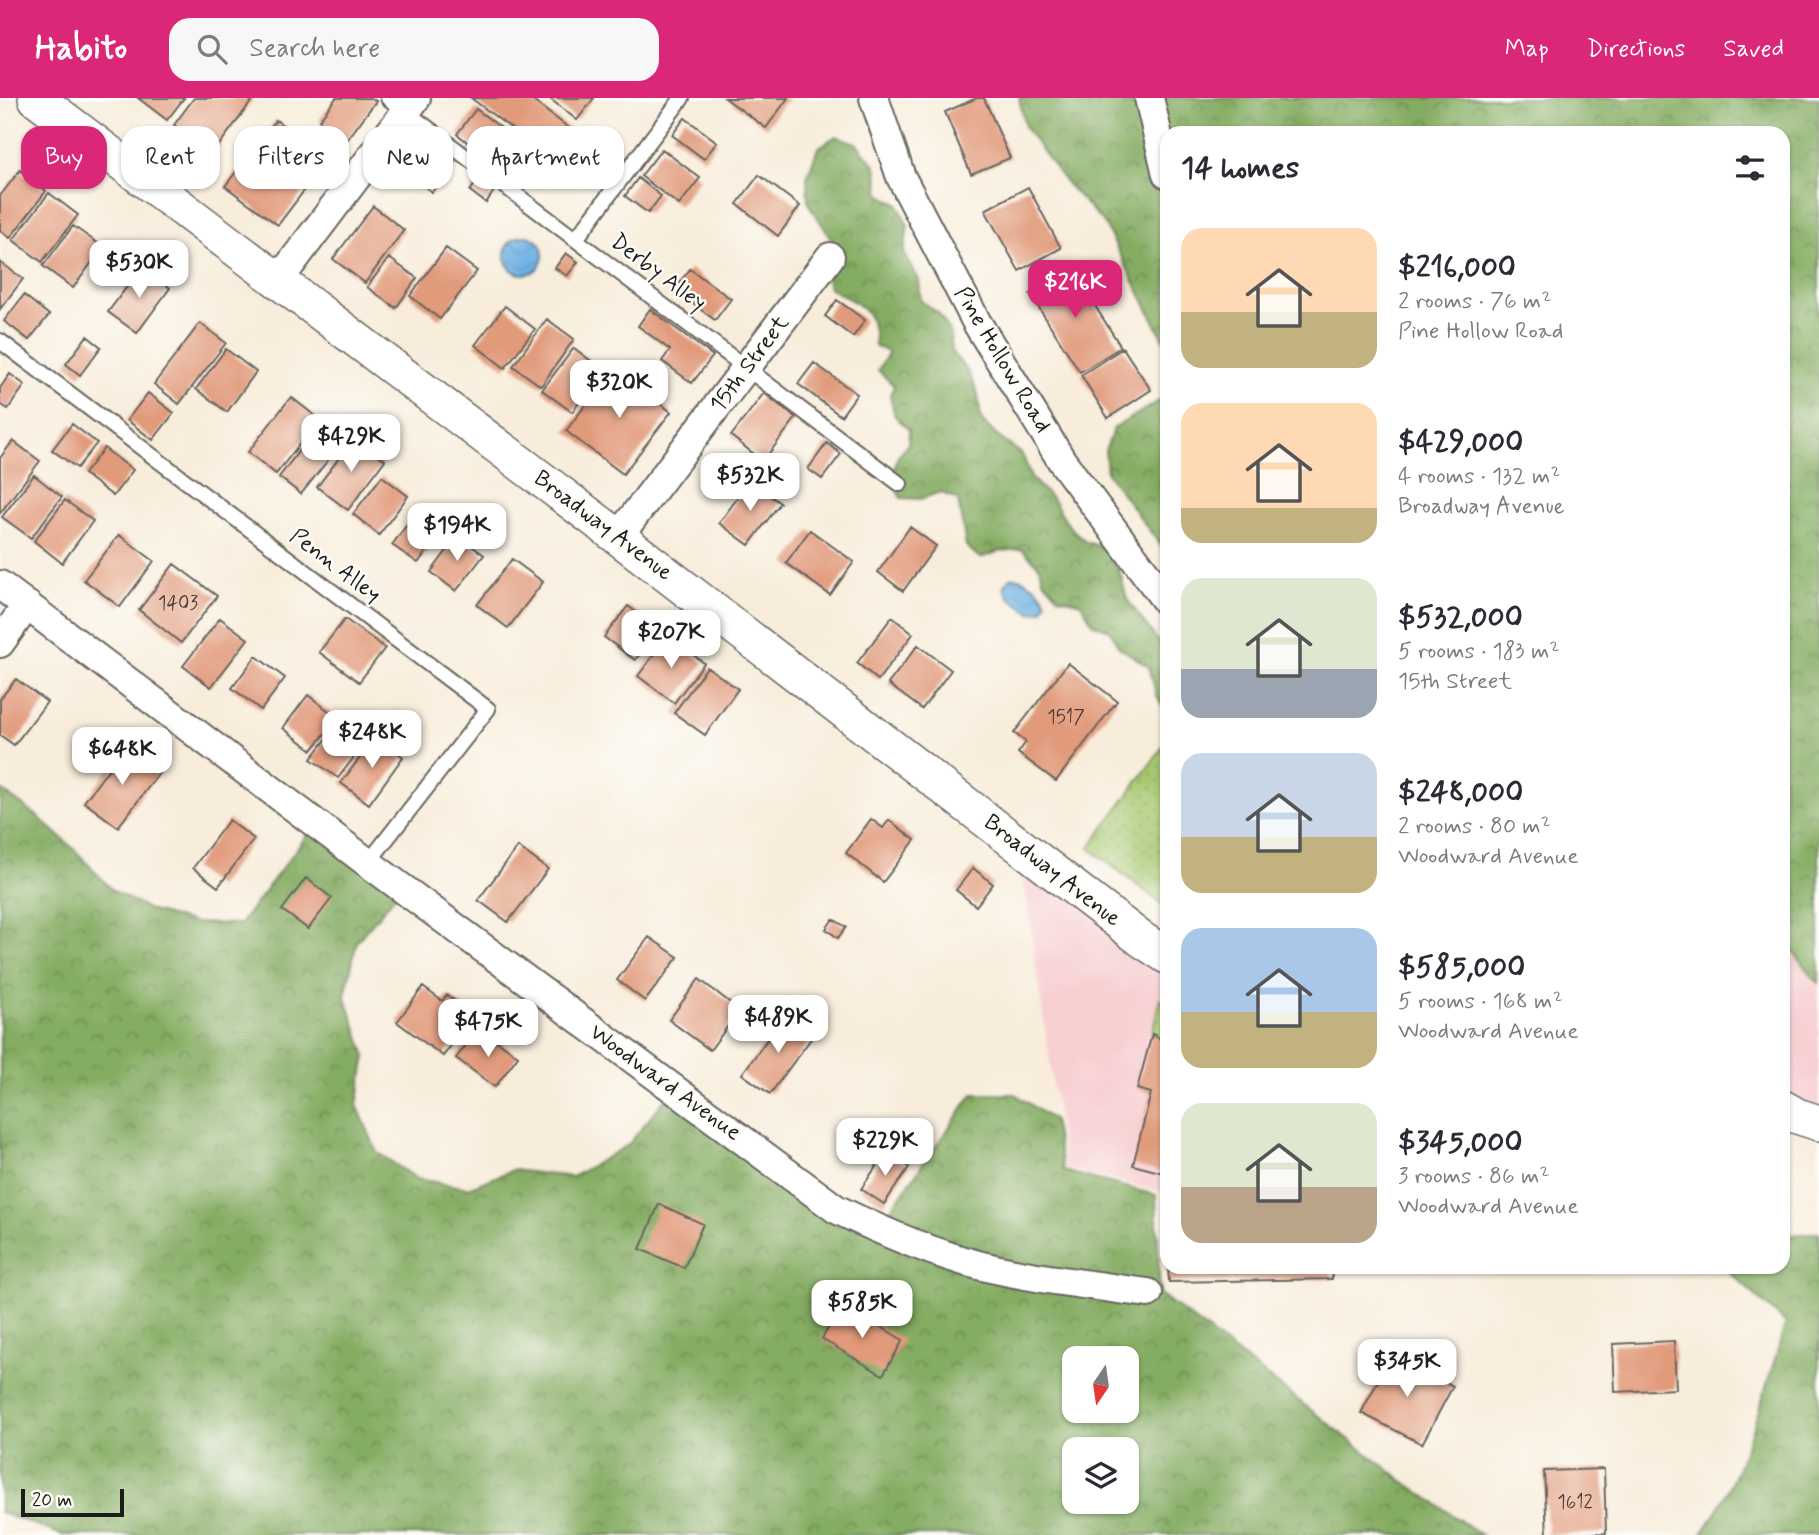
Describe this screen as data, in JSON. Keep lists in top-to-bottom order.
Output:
{
  "streets": {
    "street": [
      "Pine Hollow Road",
      "15th Street",
      "Broadway Avenue",
      "Woodward Avenue"
    ],
    "lane": ["Derby Alley", "Penn Alley"]
  },
  "crossings": [
    ["Derby Alley", "15th Street"],
    ["15th Street", "Broadway Avenue"],
    ["Penn Alley", "Woodward Avenue"]
  ],
  "house_numbers": ["1403", "1517", "1612"],
  "scale_bar": "20 m",
  "north": "bottom",
  "page": {
    "header": "Habito",
    "search": "Search here",
    "nav": ["Map", "Directions", "Saved"],
    "chip": [
      "Buy",
      "Rent",
      "Filters",
      "New",
      "Apartment"
    ],
    "heading": "14 homes",
    "list": [
      {
        "name": "$216,000",
        "note": "2 rooms · 76 m² · Pine Hollow Road"
      },
      {
        "name": "$429,000",
        "note": "4 rooms · 132 m² · Broadway Avenue"
      },
      {
        "name": "$532,000",
        "note": "5 rooms · 183 m² · 15th Street"
      },
      {
        "name": "$248,000",
        "note": "2 rooms · 80 m² · Woodward Avenue"
      },
      {
        "name": "$585,000",
        "note": "5 rooms · 168 m² · Woodward Avenue"
      },
      {
        "name": "$345,000",
        "note": "3 rooms · 86 m² · Woodward Avenue"
      }
    ],
    "price": [
      "$530K",
      "$216K",
      "$320K",
      "$429K",
      "$532K",
      "$194K",
      "$207K",
      "$248K",
      "$648K",
      "$489K",
      "$475K",
      "$229K",
      "$585K",
      "$345K"
    ],
    "scale": "20 m"
  }
}
